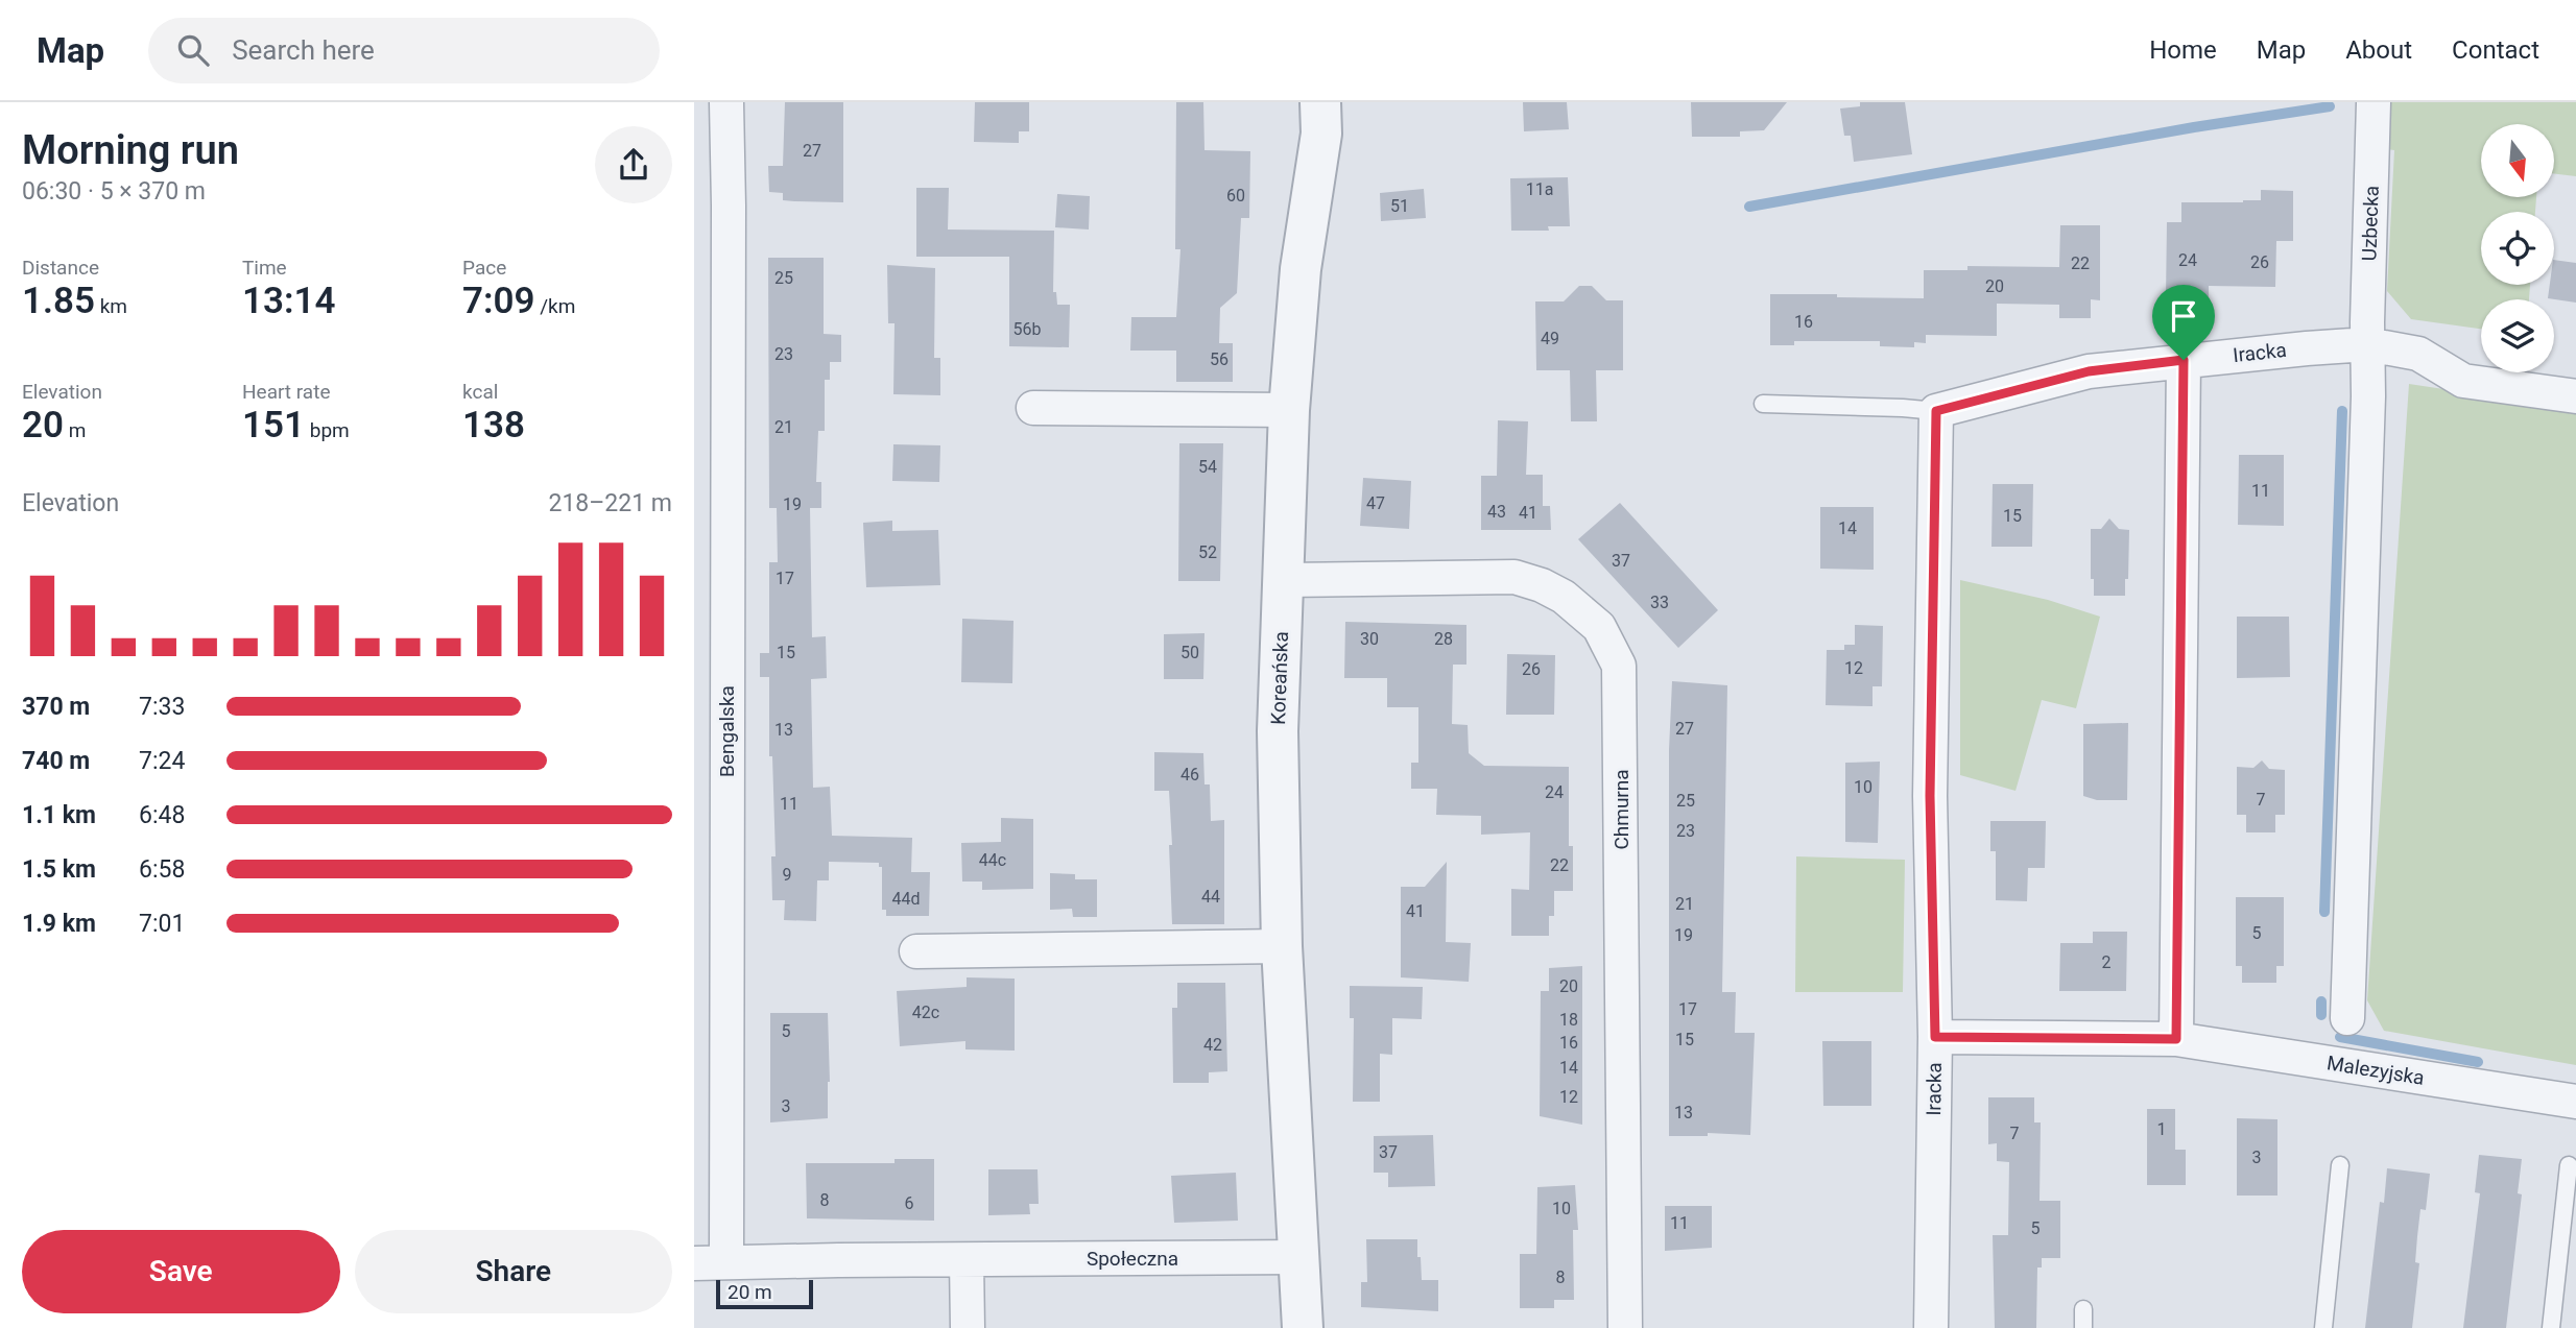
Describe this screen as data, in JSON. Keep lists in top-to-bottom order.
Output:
{
  "streets": {
    "street": [
      "Uzbecka",
      "Iracka",
      "Koreańska",
      "Bengalska",
      "Chmurna",
      "Malezyjska",
      "Społeczna"
    ]
  },
  "crossings": [
    ["Uzbecka", "Iracka"],
    ["Iracka", "Malezyjska"],
    ["Koreańska", "Chmurna"],
    ["Koreańska", "Społeczna"],
    ["Bengalska", "Społeczna"]
  ],
  "house_numbers": [
    "27",
    "11a",
    "60",
    "51",
    "24",
    "26",
    "22",
    "25",
    "20",
    "16",
    "56b",
    "49",
    "23",
    "56",
    "21",
    "54",
    "11",
    "47",
    "19",
    "43",
    "41",
    "15",
    "14",
    "52",
    "37",
    "17",
    "33",
    "30",
    "28",
    "15",
    "50",
    "12",
    "26",
    "27",
    "13",
    "46",
    "10",
    "24",
    "7",
    "25",
    "11",
    "23",
    "44c",
    "22",
    "9",
    "44",
    "44d",
    "21",
    "41",
    "5",
    "19",
    "2",
    "20",
    "17",
    "42c",
    "18",
    "5",
    "15",
    "16",
    "42",
    "14",
    "12",
    "3",
    "13",
    "1",
    "7",
    "37",
    "3",
    "8",
    "6",
    "10",
    "11",
    "5",
    "8"
  ],
  "scale_bar": "20 m",
  "north": "bottom",
  "page": {
    "header": "Map",
    "search": "Search here",
    "nav": [
      "Home",
      "Map",
      "About",
      "Contact"
    ],
    "heading": ["Morning run", "06:30 · 5 × 370 m"],
    "stats": [
      ["Distance", "1.85 km"],
      ["Time", "13:14"],
      ["Pace", "7:09 /km"],
      ["Elevation", "20 m"],
      ["Heart rate", "151 bpm"],
      ["kcal", "138"]
    ],
    "chart": ["Elevation", "218–221 m"],
    "list": [
      {
        "name": "370 m",
        "note": "7:33"
      },
      {
        "name": "740 m",
        "note": "7:24"
      },
      {
        "name": "1.1 km",
        "note": "6:48"
      },
      {
        "name": "1.5 km",
        "note": "6:58"
      },
      {
        "name": "1.9 km",
        "note": "7:01"
      }
    ],
    "buttons": ["Save", "Share"],
    "scale": "20 m"
  }
}
